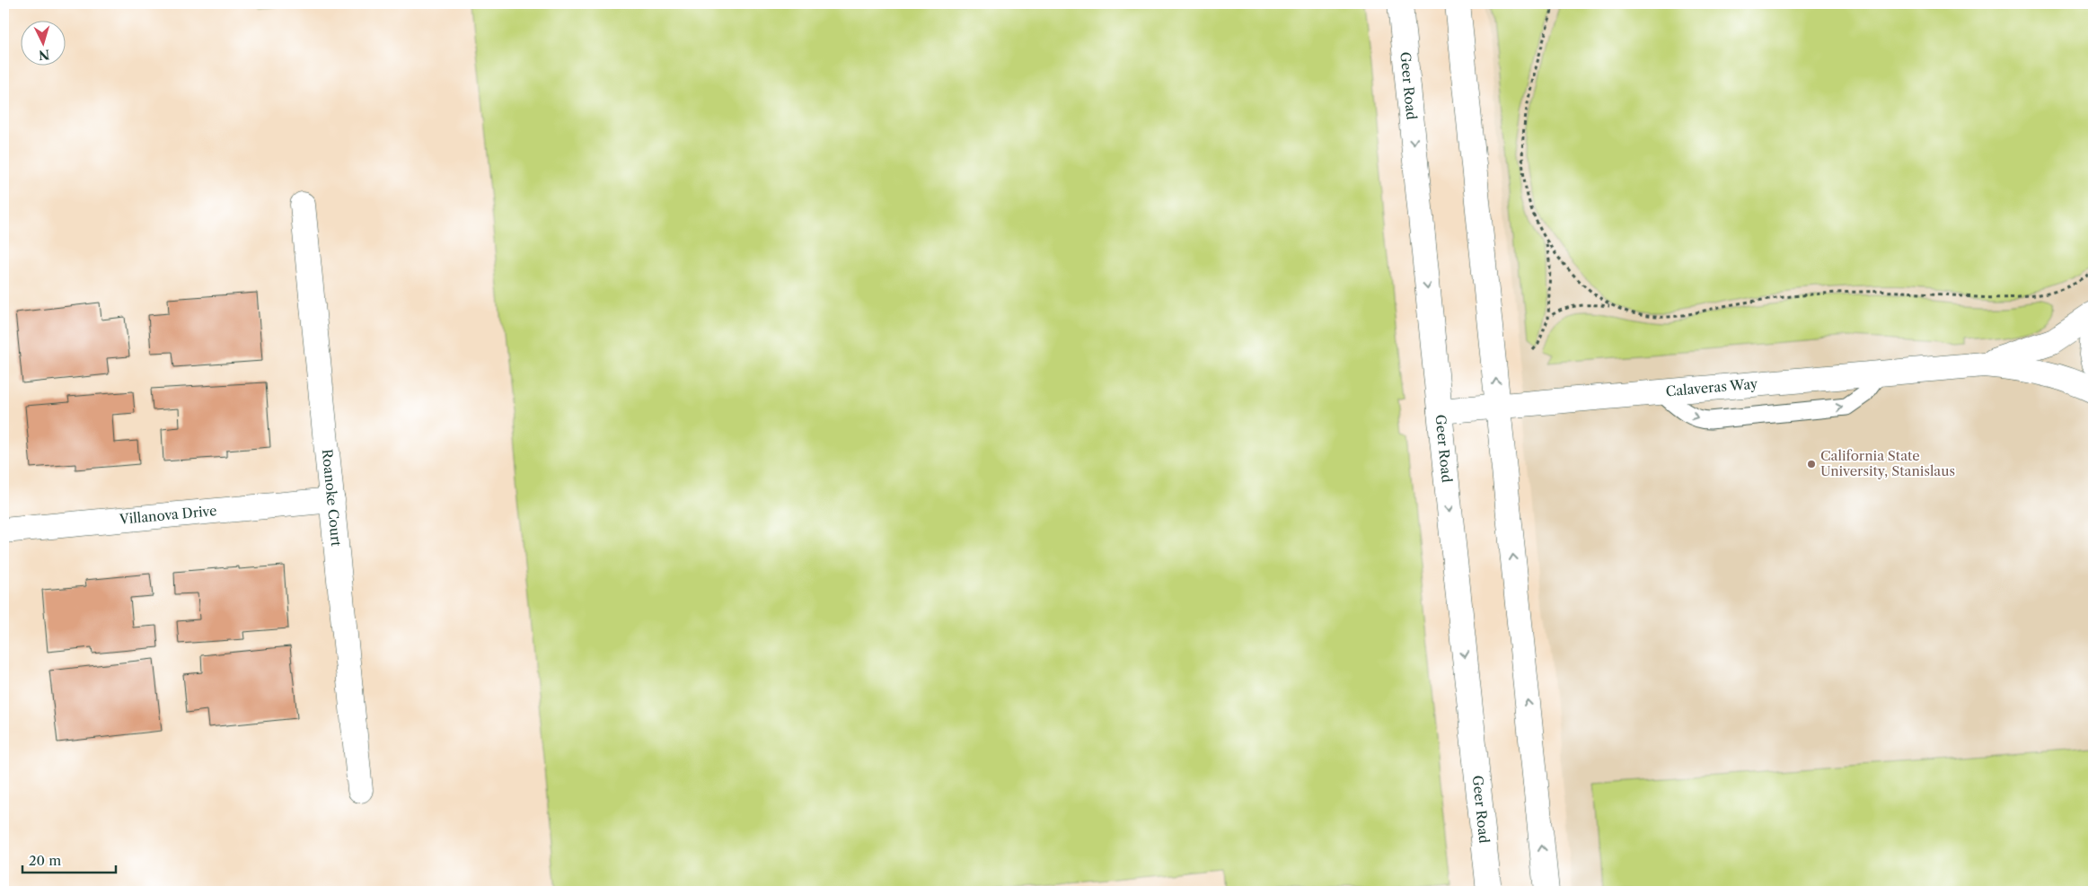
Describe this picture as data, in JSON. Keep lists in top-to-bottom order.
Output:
{
  "streets": {
    "main road": [
      "Geer Road",
      "Calaveras Way",
      "Roanoke Court",
      "Villanova Drive"
    ]
  },
  "crossings": [
    ["Geer Road", "Calaveras Way"],
    ["Roanoke Court", "Villanova Drive"]
  ],
  "places": ["California State University, Stanislaus"],
  "scale_bar": "20 m",
  "north": "bottom"
}
